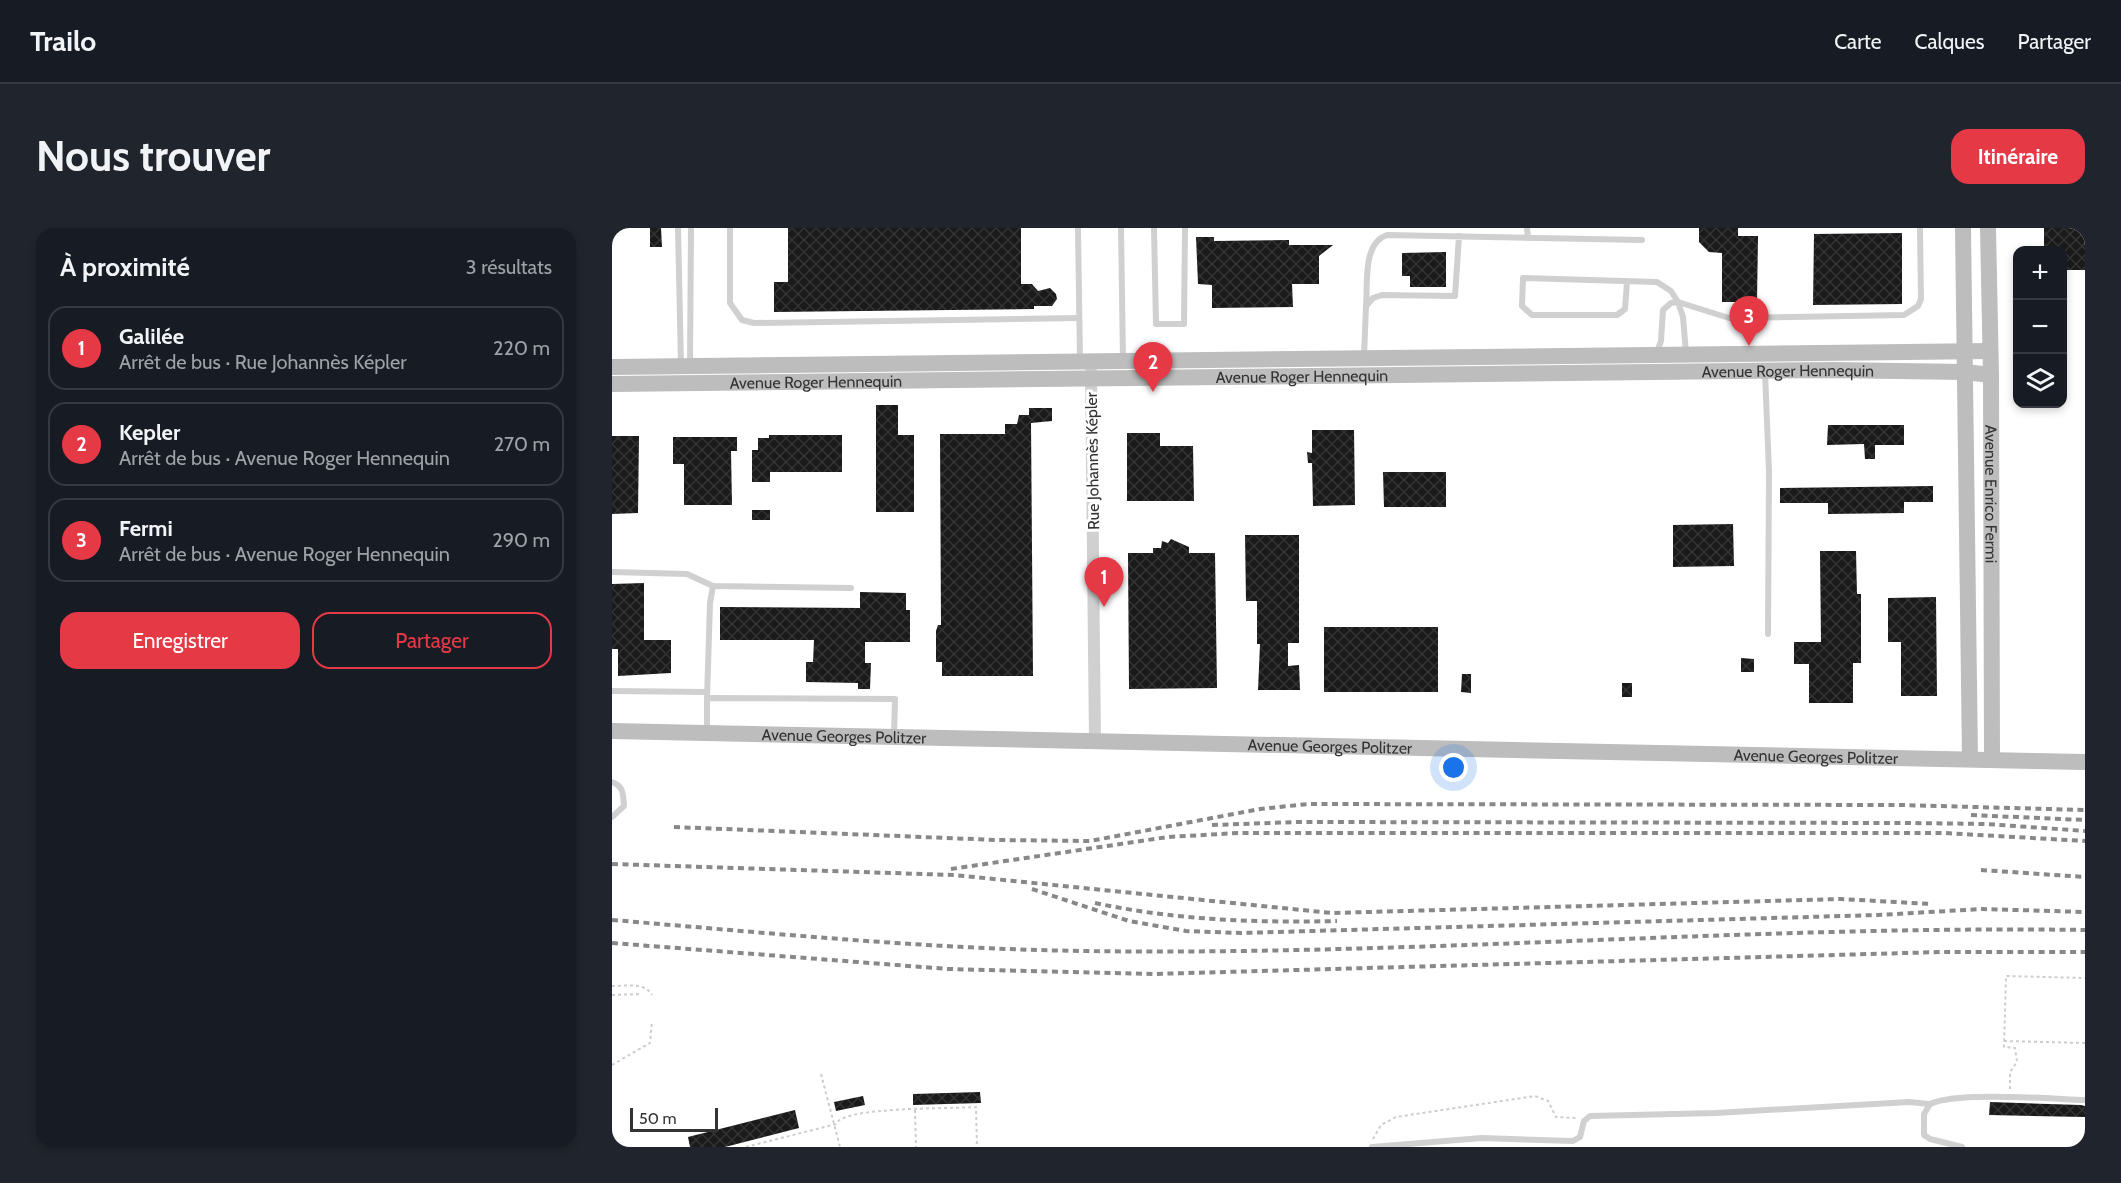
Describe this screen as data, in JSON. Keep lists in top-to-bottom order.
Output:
{
  "streets": {
    "street": [
      "Avenue Roger Hennequin",
      "Rue Johannès Képler",
      "Avenue Enrico Fermi",
      "Avenue Georges Politzer"
    ]
  },
  "crossings": [
    ["Avenue Roger Hennequin", "Rue Johannès Képler"],
    ["Avenue Roger Hennequin", "Avenue Enrico Fermi"],
    ["Rue Johannès Képler", "Avenue Georges Politzer"],
    ["Avenue Enrico Fermi", "Avenue Georges Politzer"]
  ],
  "scale_bar": "50 m",
  "page": {
    "header": "Trailo",
    "nav": ["Carte", "Calques", "Partager"],
    "buttons": [
      "Itinéraire",
      ["Enregistrer", "Partager"]
    ],
    "title": "Nous trouver",
    "heading": ["À proximité", "3 résultats"],
    "map_buttons": ["+", "−"],
    "pins": ["3", "2", "1"],
    "list": [
      {
        "mark": "1",
        "name": "Galilée",
        "note": "Arrêt de bus · Rue Johannès Képler",
        "value": "220 m"
      },
      {
        "mark": "2",
        "name": "Kepler",
        "note": "Arrêt de bus · Avenue Roger Hennequin",
        "value": "270 m"
      },
      {
        "mark": "3",
        "name": "Fermi",
        "note": "Arrêt de bus · Avenue Roger Hennequin",
        "value": "290 m"
      }
    ],
    "scale": "50 m"
  }
}
